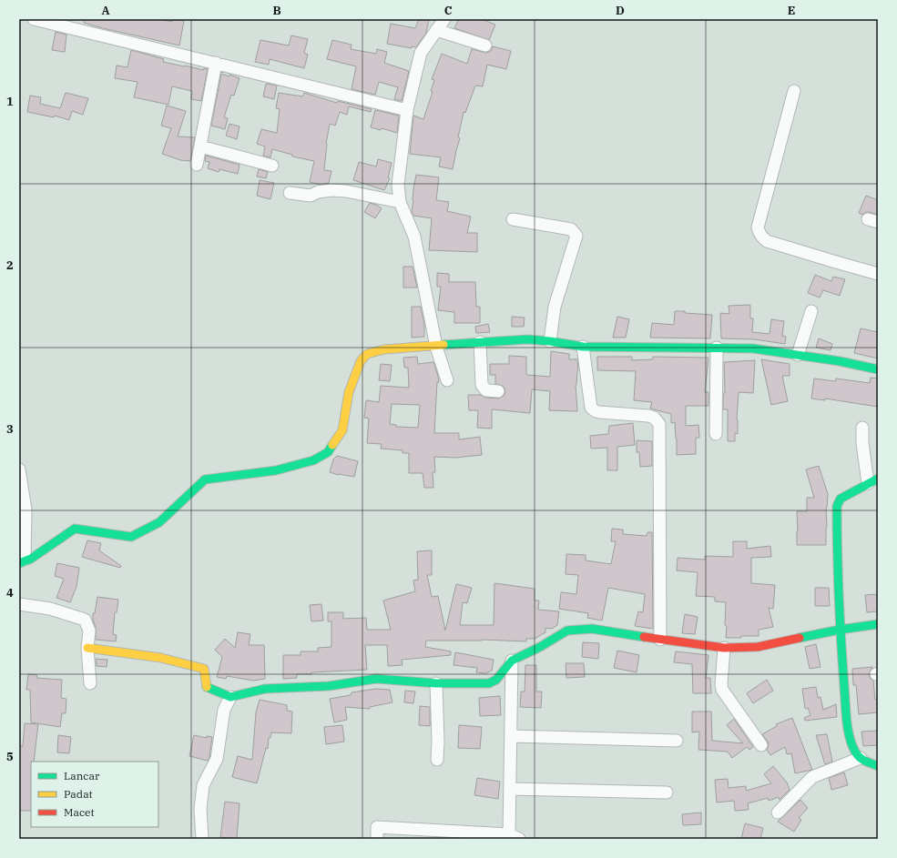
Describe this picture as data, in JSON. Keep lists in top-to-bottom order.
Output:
{
  "legend": ["Lancar", "Padat", "Macet"],
  "grid": {
    "columns": [
      "A",
      "B",
      "C",
      "D",
      "E"
    ],
    "rows": [
      "1",
      "2",
      "3",
      "4",
      "5"
    ]
  }
}
